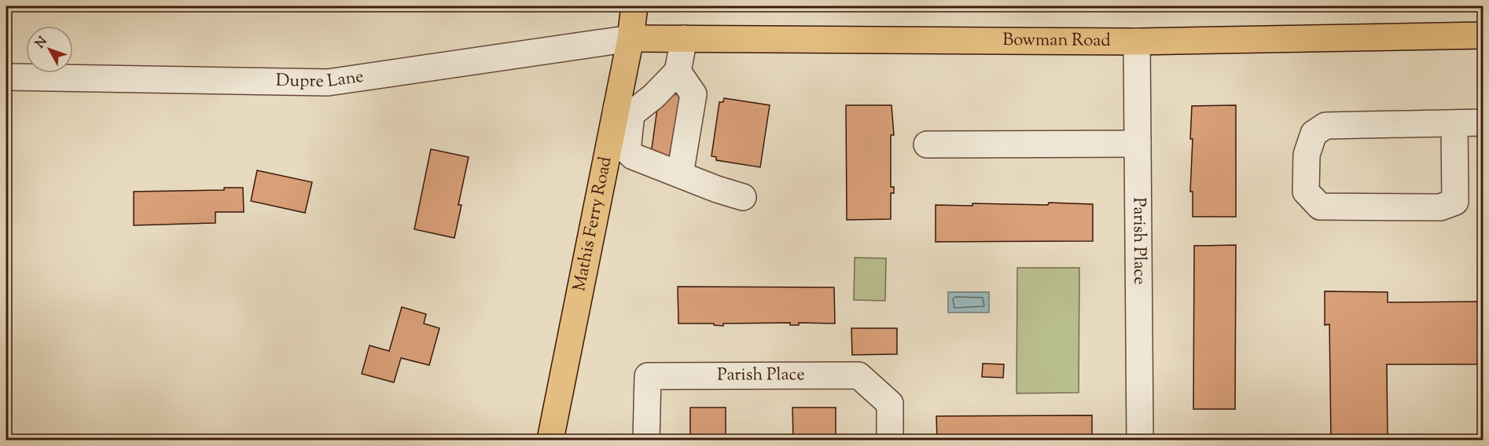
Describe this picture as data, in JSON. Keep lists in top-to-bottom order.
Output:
{
  "streets": {
    "main road": ["Bowman Road", "Mathis Ferry Road"],
    "street": ["Dupre Lane", "Parish Place"]
  },
  "crossings": [
    ["Bowman Road", "Dupre Lane"],
    ["Bowman Road", "Mathis Ferry Road"],
    ["Bowman Road", "Parish Place"],
    ["Dupre Lane", "Mathis Ferry Road"]
  ],
  "north": "top left"
}
